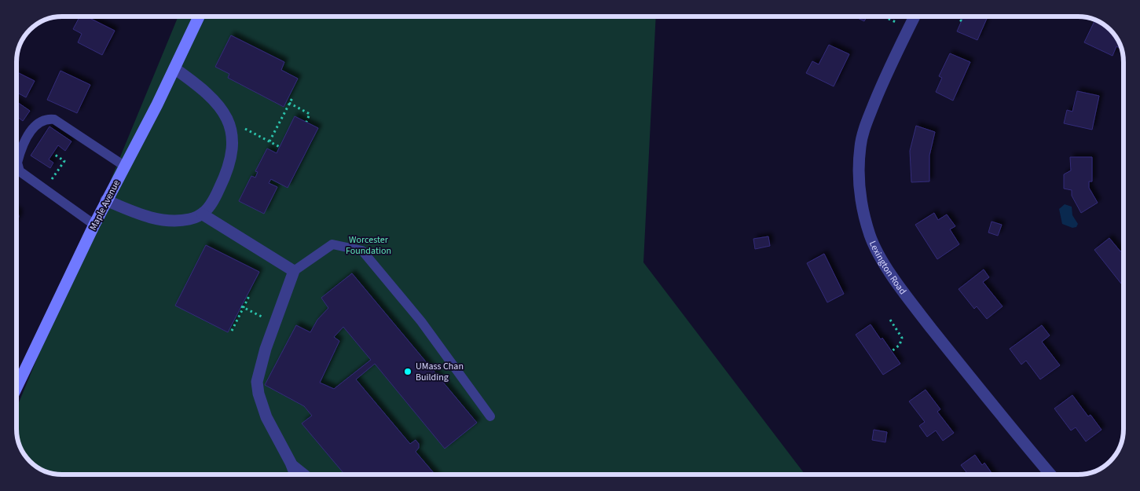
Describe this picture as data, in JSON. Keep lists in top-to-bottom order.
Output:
{
  "streets": {
    "main road": ["Maple Avenue"],
    "street": ["Lexington Road"]
  },
  "parks": ["Worcester Foundation"],
  "places": ["UMass Chan Building"]
}
